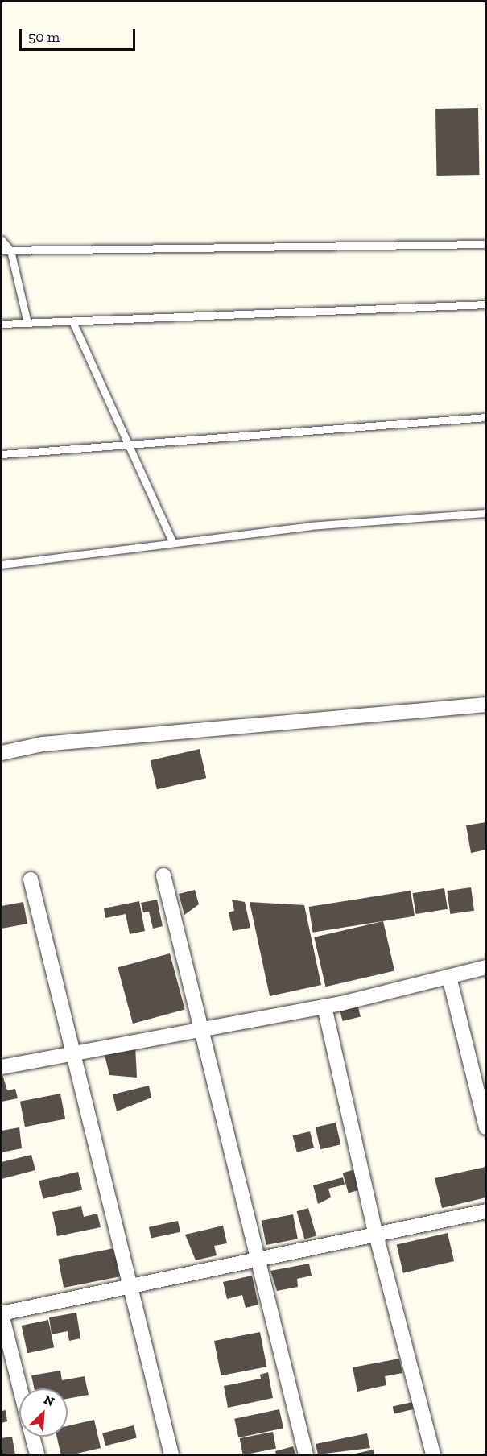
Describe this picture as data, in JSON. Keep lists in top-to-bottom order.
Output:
{
  "scale_bar": "50 m",
  "north": "top right"
}
